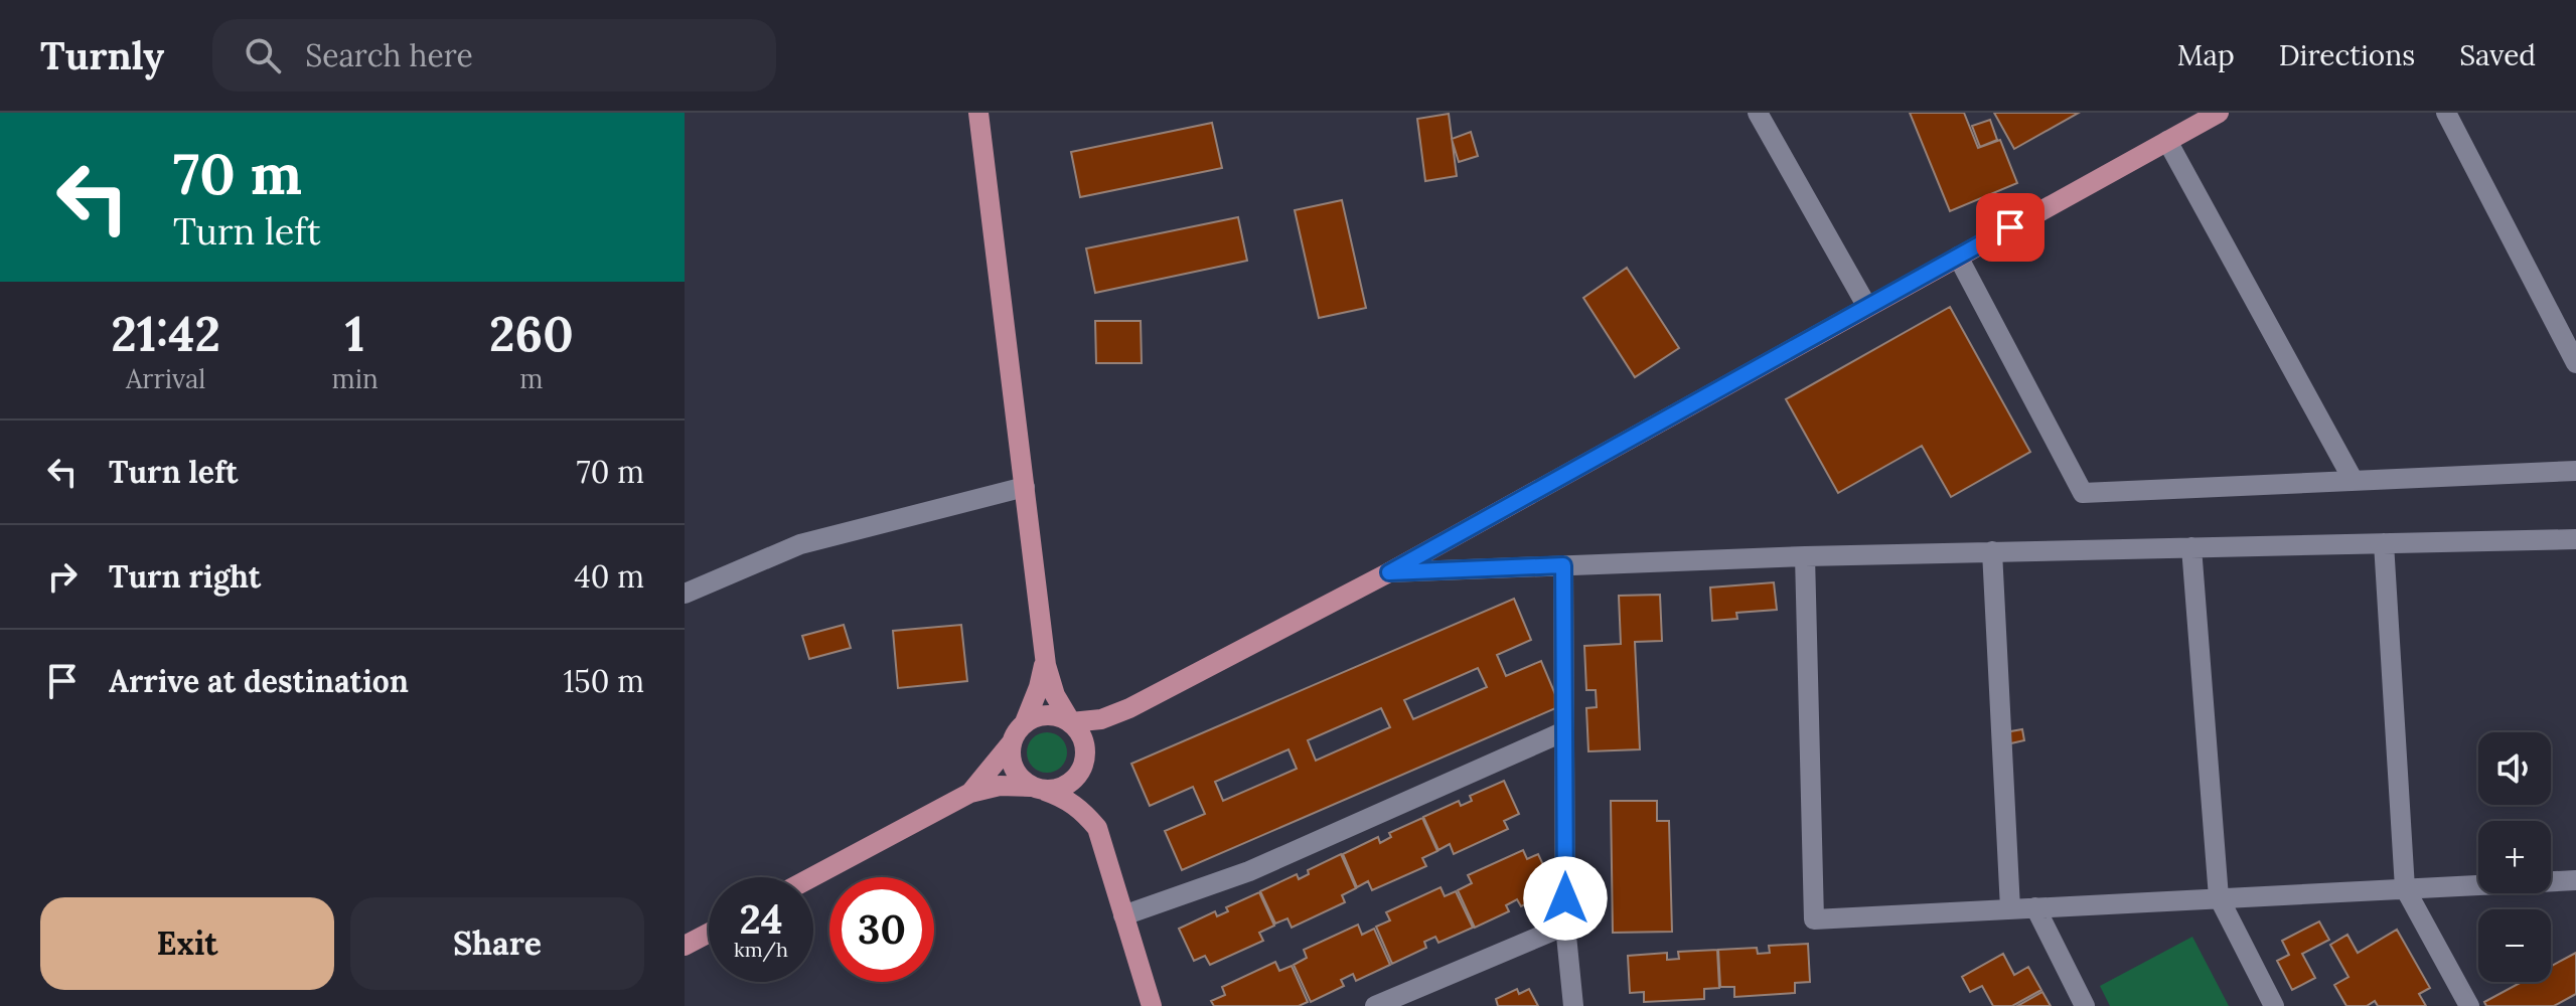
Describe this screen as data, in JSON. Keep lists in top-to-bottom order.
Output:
{
  "page": {
    "header": "Turnly",
    "search": "Search here",
    "nav": ["Map", "Directions", "Saved"],
    "turn": ["70 m", "Turn left"],
    "eta": [
      "21:42",
      "Arrival",
      "1",
      "min",
      "260",
      "m"
    ],
    "list": [
      {
        "name": "Turn left",
        "value": "70 m"
      },
      {
        "name": "Turn right",
        "value": "40 m"
      },
      {
        "name": "Arrive at destination",
        "value": "150 m"
      }
    ],
    "map_buttons": ["+", "−"],
    "speed": "24 km/h",
    "limit": "30",
    "buttons": ["Exit", "Share"]
  }
}
